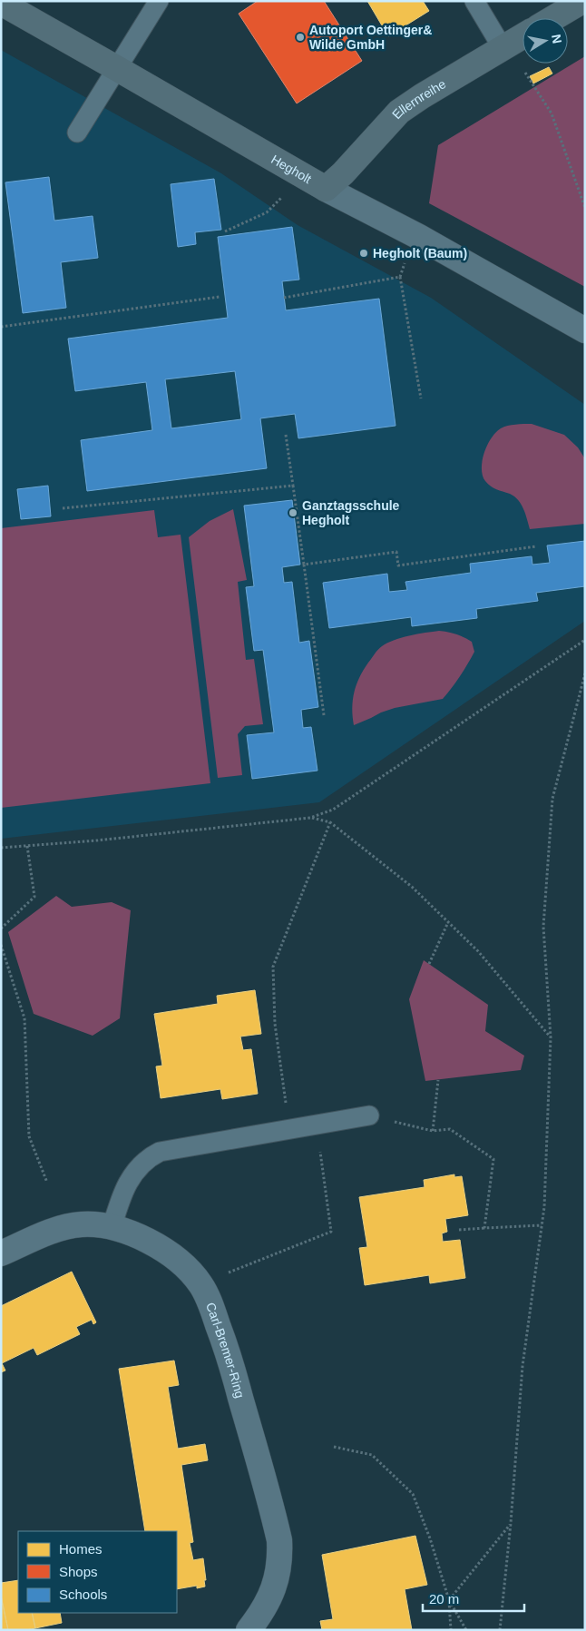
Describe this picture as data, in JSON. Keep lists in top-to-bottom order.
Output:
{
  "streets": {
    "street": ["Ellernreihe", "Hegholt", "Carl-Bremer-Ring"]
  },
  "crossings": [
    ["Ellernreihe", "Hegholt"]
  ],
  "places": ["Autoport Oettinger& Wilde GmbH", "Hegholt (Baum)", "Ganztagsschule Hegholt"],
  "legend": ["Homes", "Shops", "Schools"],
  "scale_bar": "20 m",
  "north": "right"
}
